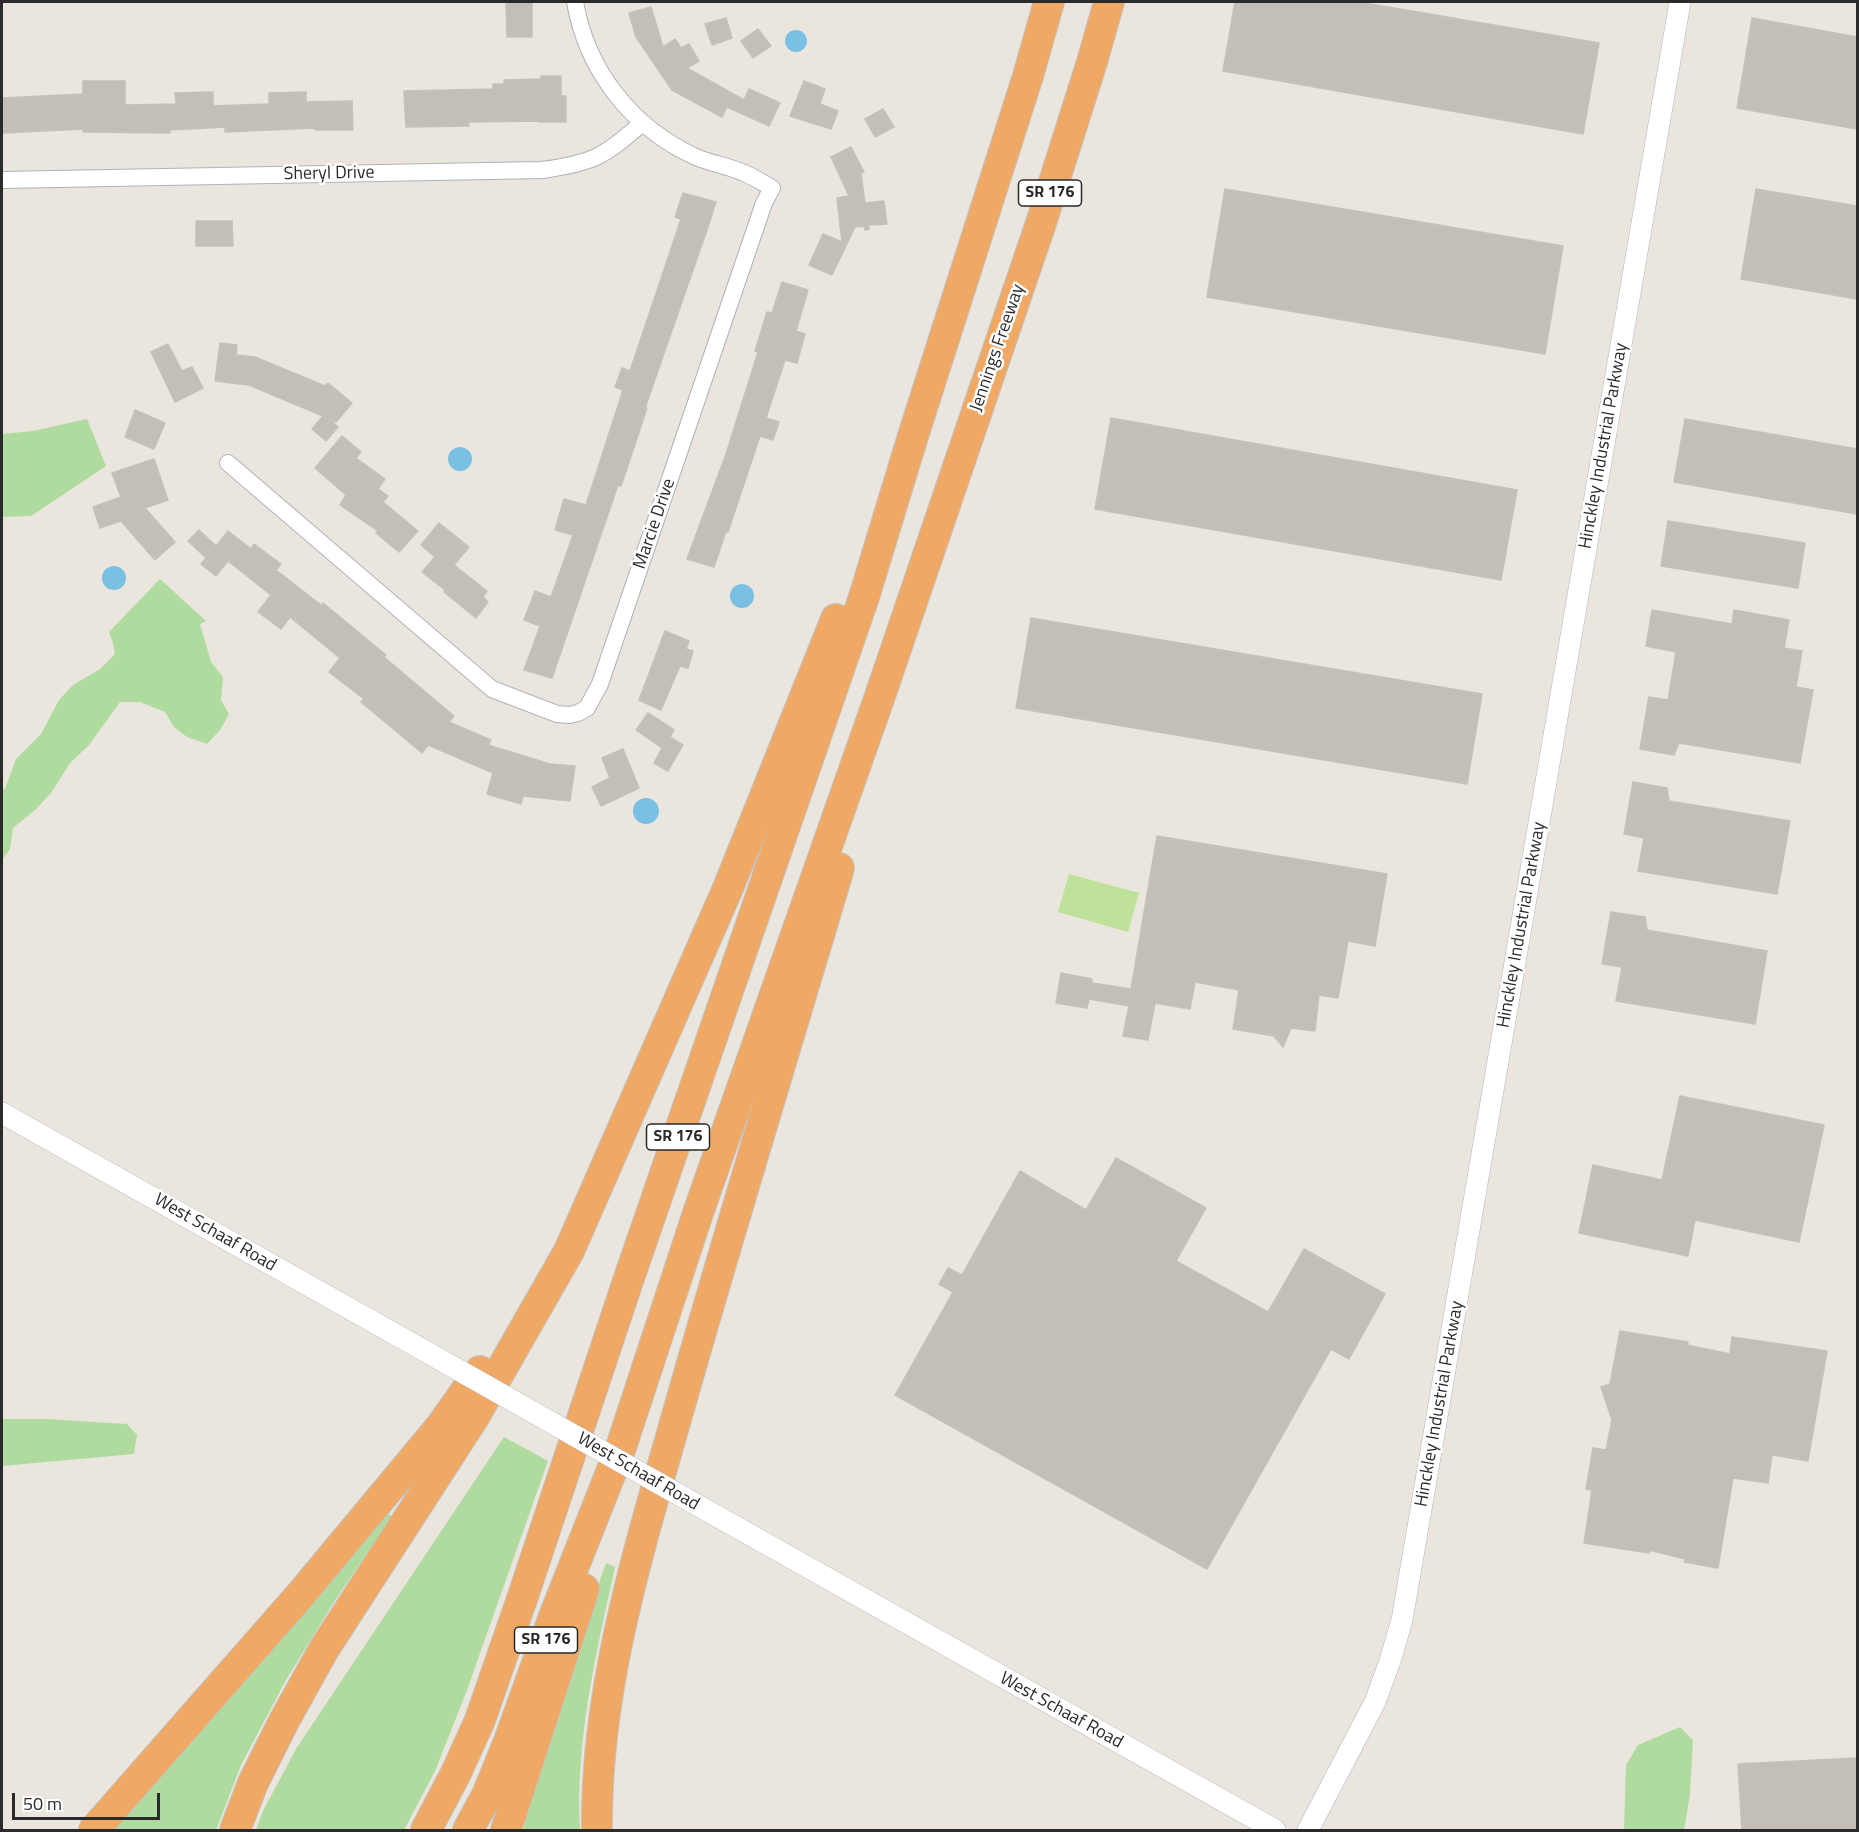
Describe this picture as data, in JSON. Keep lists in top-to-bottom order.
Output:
{
  "streets": {
    "highway": ["SR 176", "Jennings Freeway"],
    "street": [
      "Sheryl Drive",
      "Hinckley Industrial Parkway",
      "Marcie Drive",
      "West Schaaf Road"
    ]
  },
  "crossings": [
    ["Sheryl Drive", "Marcie Drive"],
    ["SR 176", "Jennings Freeway"]
  ],
  "scale_bar": "50 m"
}
